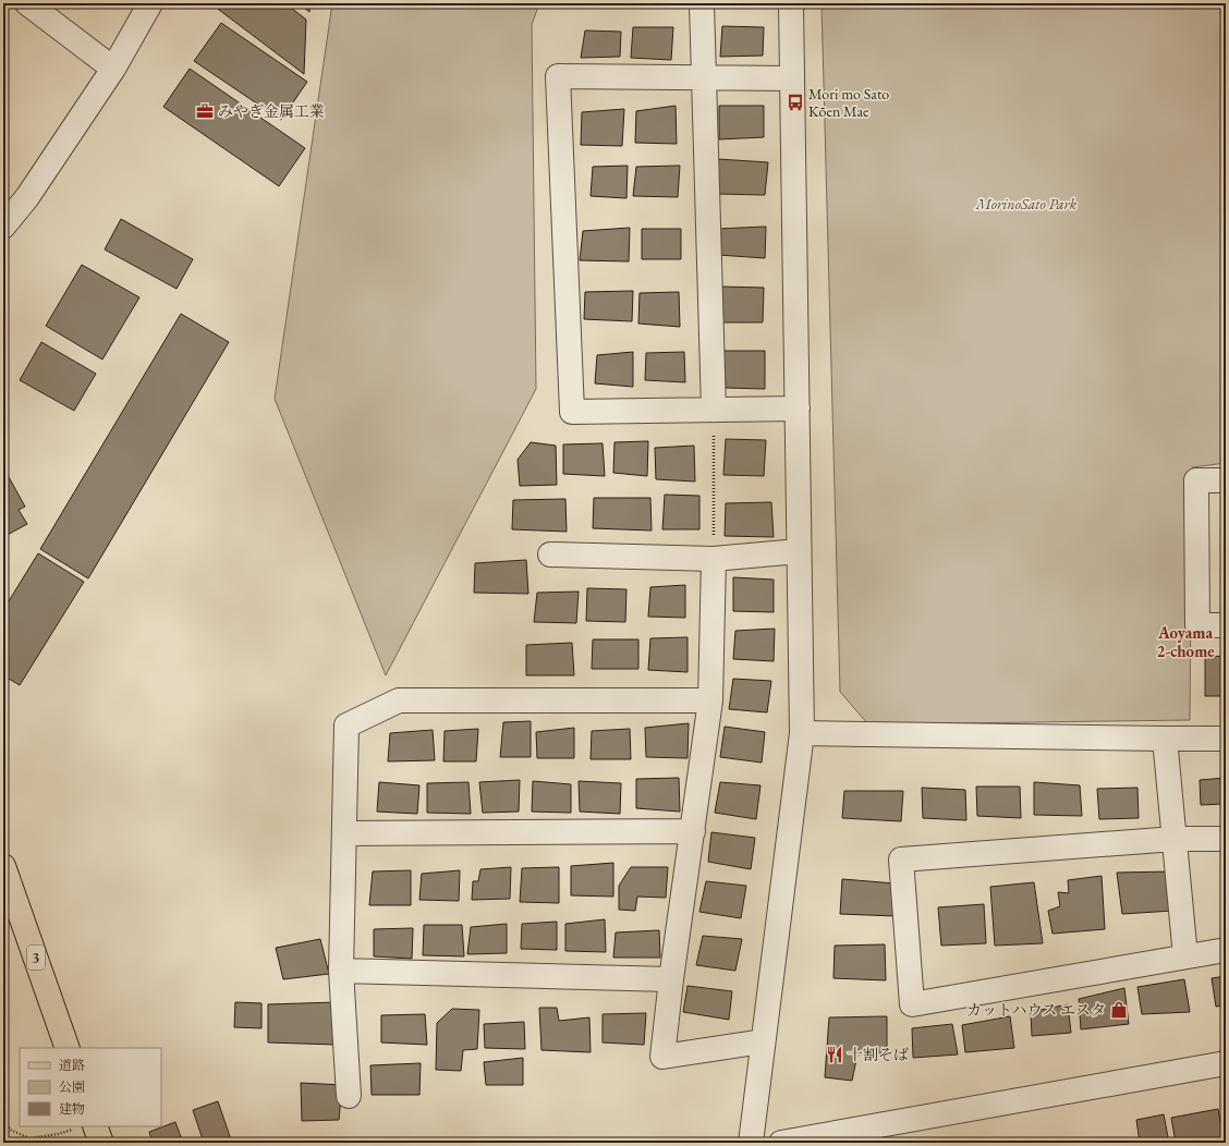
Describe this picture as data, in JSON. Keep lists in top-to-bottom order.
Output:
{
  "streets": {
    "main road": ["3"]
  },
  "districts": ["Aoyama 2-chome"],
  "parks": ["MorinoSato Park"],
  "places": {
    "bus stop": ["Mori mo Sato Kōen Mae"],
    "office": ["みやぎ金属工業"],
    "shop": ["カットハウス エスタ"],
    "restaurant": ["十割そば"]
  },
  "legend": ["道路", "公園", "建物"]
}
